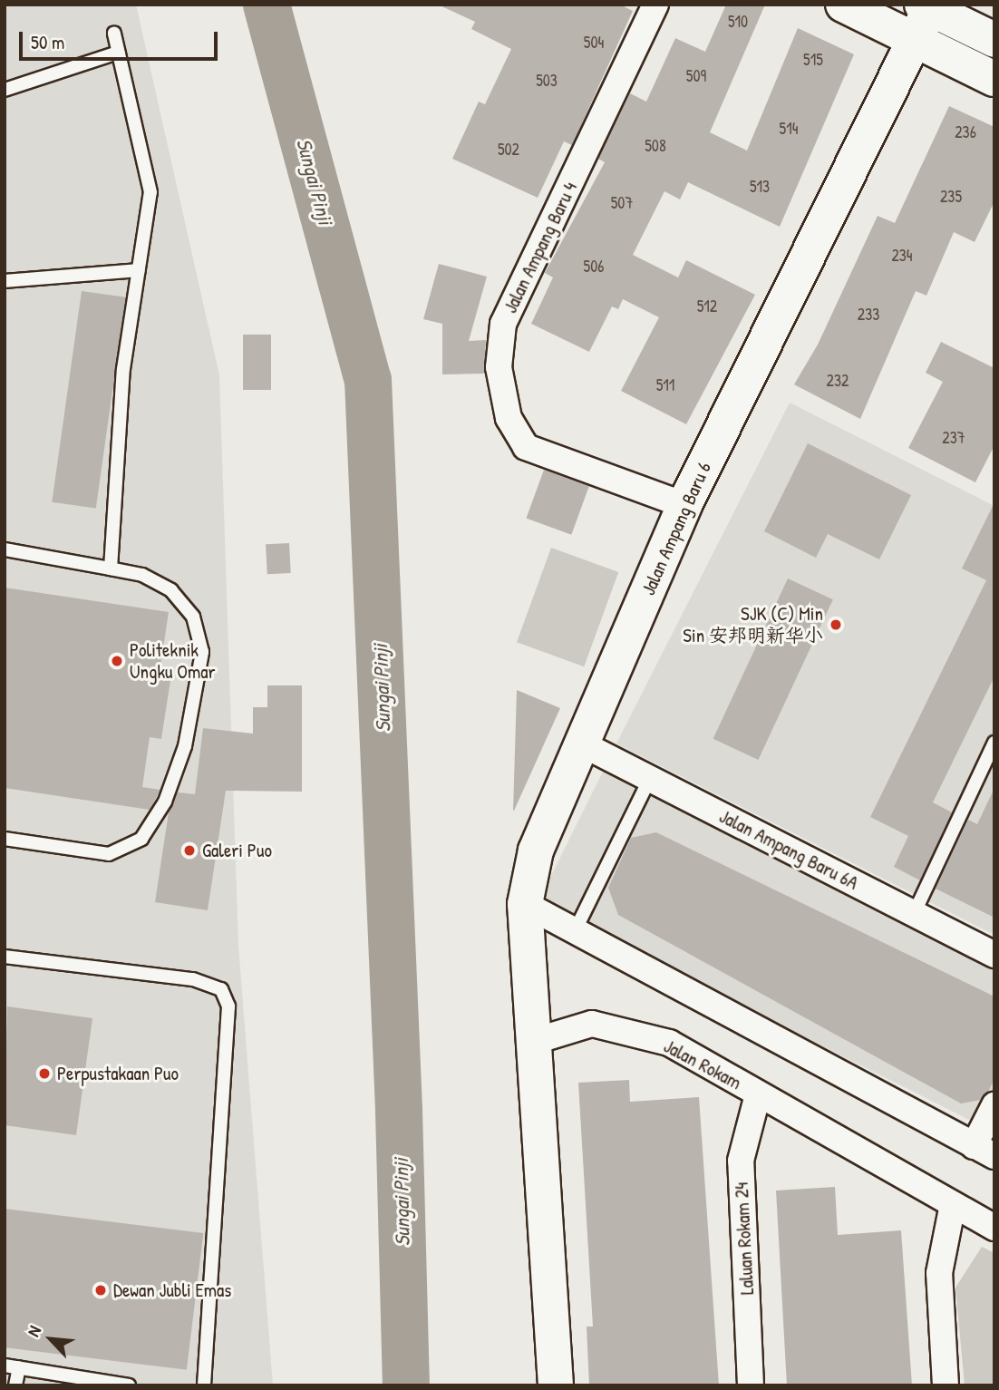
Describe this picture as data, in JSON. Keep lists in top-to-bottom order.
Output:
{
  "streets": {
    "main road": ["Jalan Ampang Baru 6"],
    "street": [
      "Jalan Ampang Baru 4",
      "Jalan Ampang Baru 6A",
      "Jalan Rokam",
      "Laluan Rokam 24"
    ]
  },
  "crossings": [
    ["Jalan Ampang Baru 4", "Jalan Ampang Baru 6"],
    ["Jalan Ampang Baru 6", "Jalan Ampang Baru 6A"],
    ["Jalan Ampang Baru 6", "Jalan Rokam"],
    ["Jalan Rokam", "Laluan Rokam 24"]
  ],
  "water": ["Sungai Pinji"],
  "places": [
    "SJK (C) Min Sin 安邦明新华小",
    "Politeknik Ungku Omar",
    "Galeri Puo",
    "Perpustakaan Puo",
    "Dewan Jubli Emas"
  ],
  "house_numbers": [
    "510",
    "504",
    "515",
    "509",
    "503",
    "514",
    "236",
    "508",
    "502",
    "513",
    "235",
    "507",
    "234",
    "506",
    "512",
    "233",
    "232",
    "511",
    "237"
  ],
  "scale_bar": "50 m",
  "north": "top left"
}
